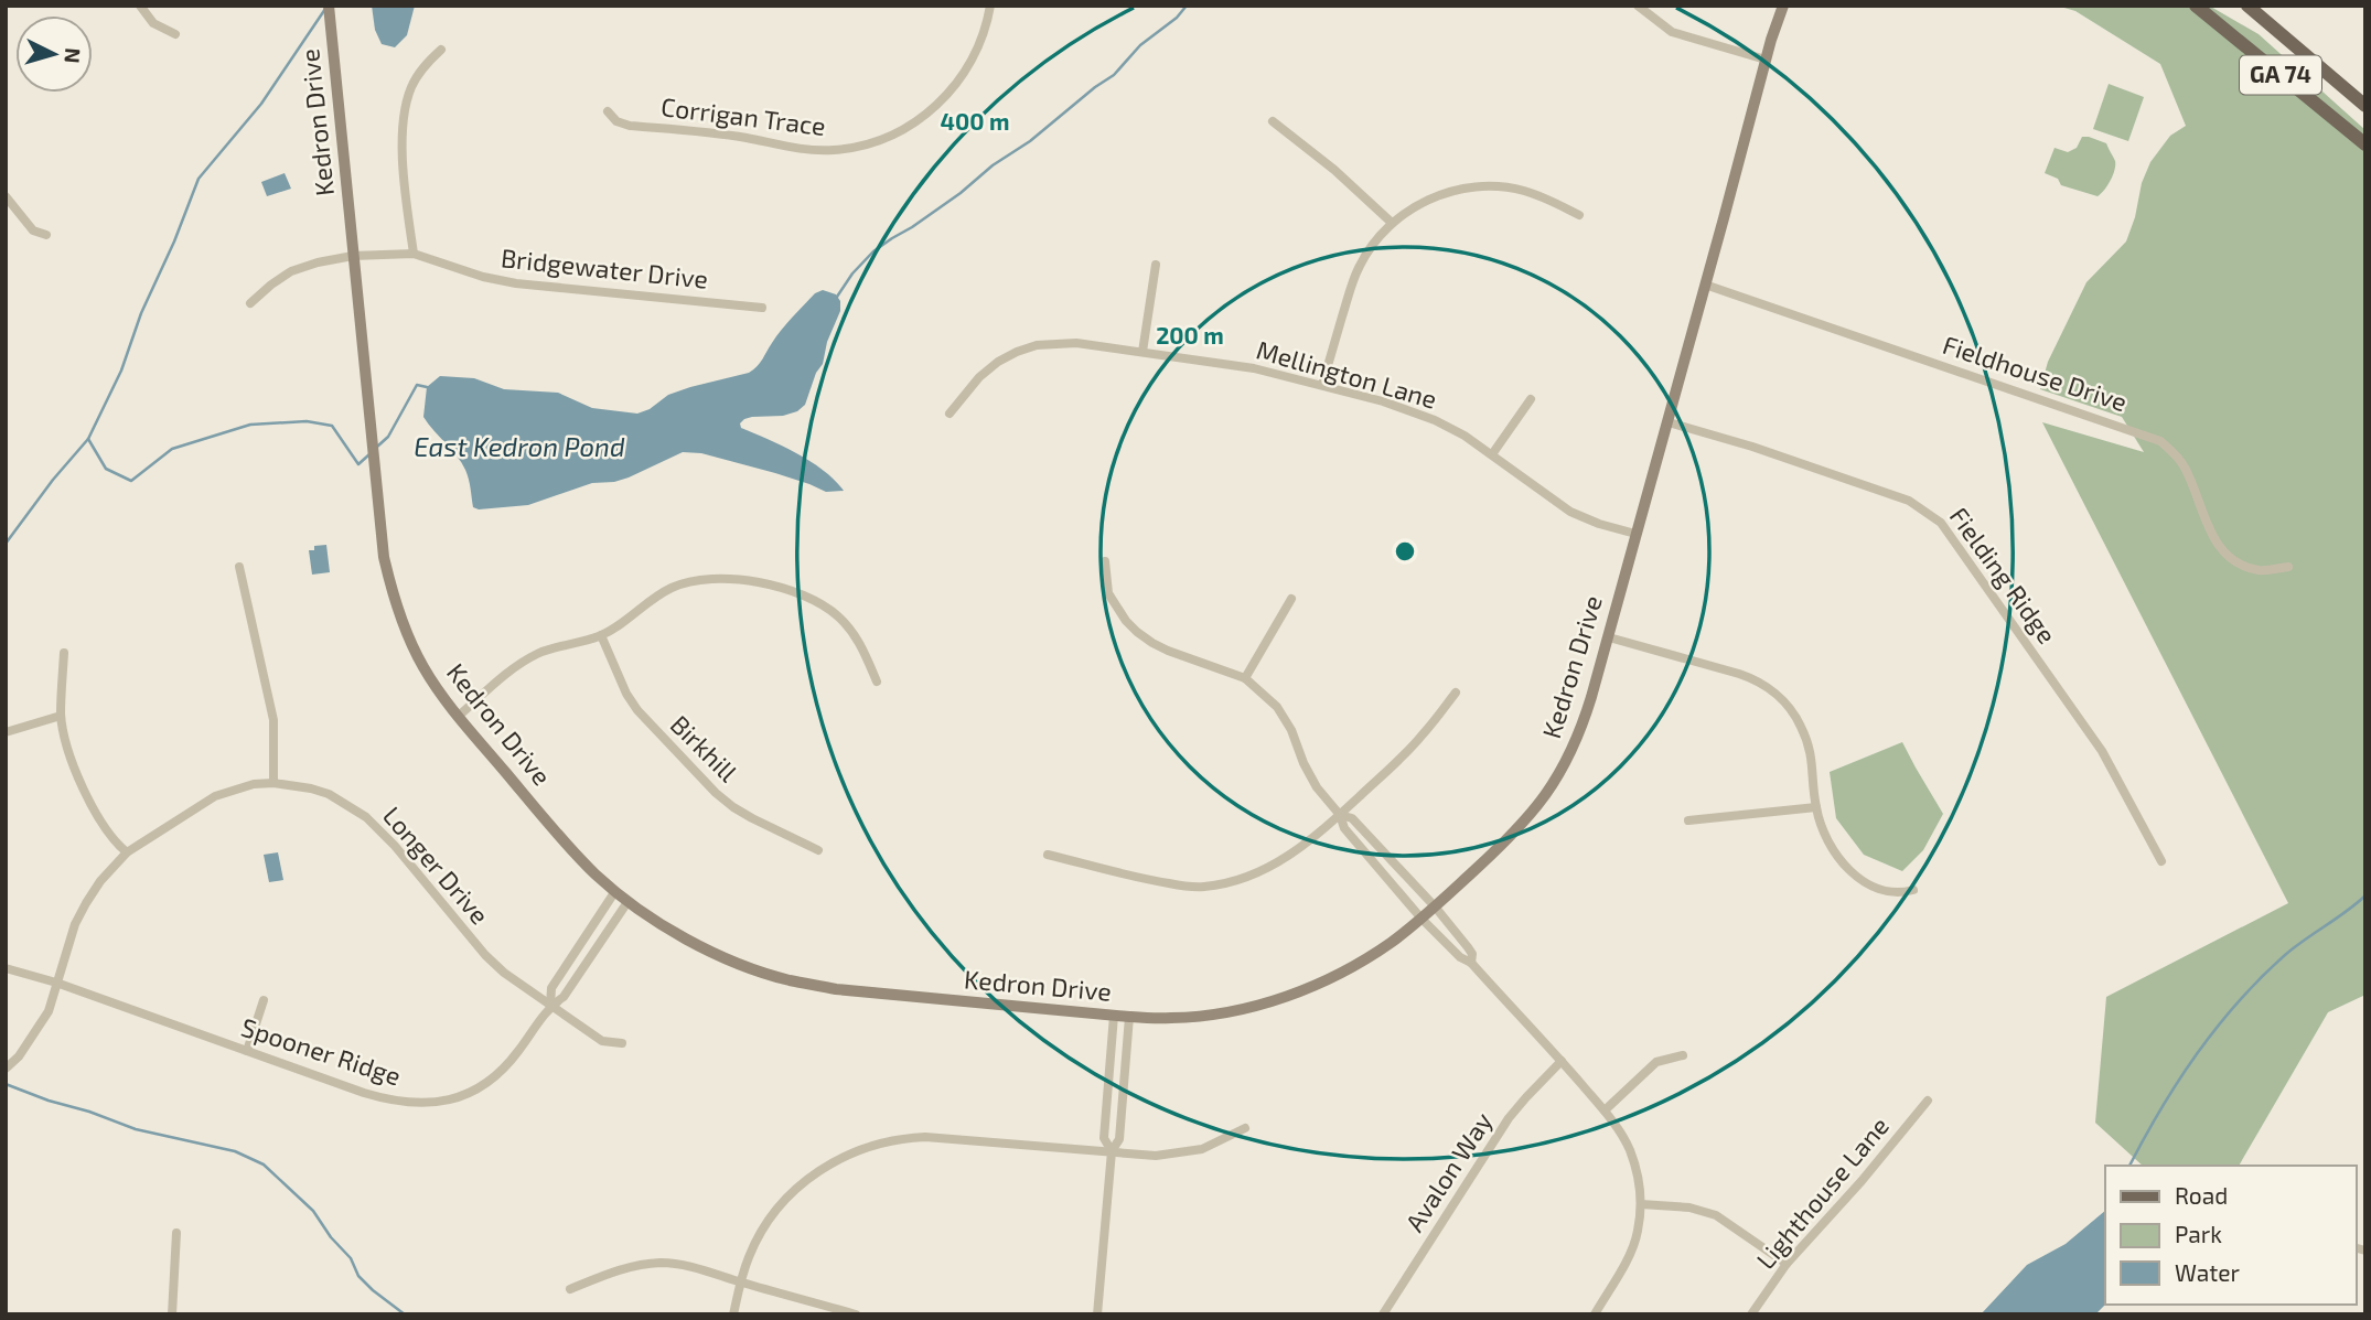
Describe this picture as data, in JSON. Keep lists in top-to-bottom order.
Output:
{
  "streets": {
    "main road": ["GA 74"],
    "street": [
      "Corrigan Trace",
      "Kedron Drive",
      "Bridgewater Drive",
      "Fieldhouse Drive",
      "Mellington Lane",
      "Fielding Ridge",
      "Birkhill",
      "Longer Drive",
      "Spooner Ridge",
      "Avalon Way",
      "Lighthouse Lane"
    ]
  },
  "crossings": [
    ["Kedron Drive", "Bridgewater Drive"],
    ["Kedron Drive", "Fieldhouse Drive"],
    ["Kedron Drive", "Mellington Lane"],
    ["Kedron Drive", "Fielding Ridge"],
    ["Kedron Drive", "Spooner Ridge"],
    ["Longer Drive", "Spooner Ridge"]
  ],
  "water": ["East Kedron Pond"],
  "legend": ["Road", "Park", "Water"],
  "north": "right",
  "rings": ["400 m", "200 m"]
}
